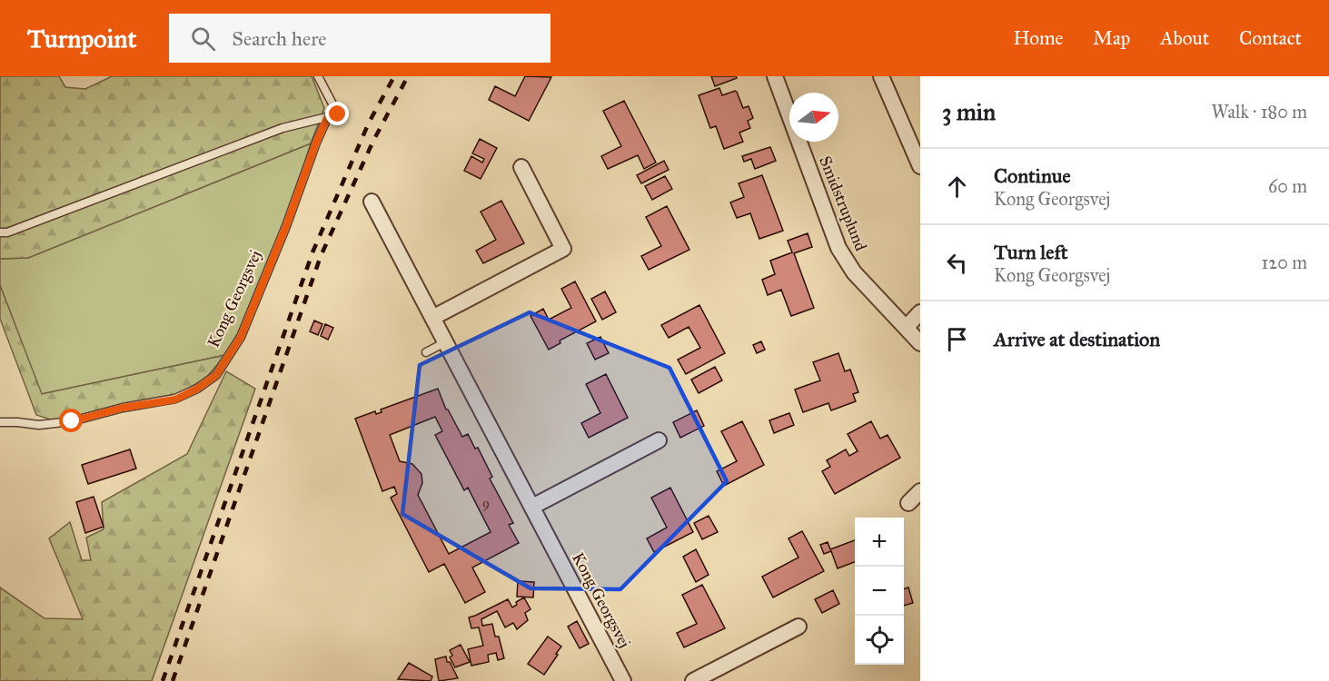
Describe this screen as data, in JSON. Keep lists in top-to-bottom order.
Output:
{
  "streets": {
    "street": ["Smidstruplund", "Kong Georgsvej"]
  },
  "house_numbers": ["9"],
  "north": "right",
  "page": {
    "header": "Turnpoint",
    "search": "Search here",
    "nav": [
      "Home",
      "Map",
      "About",
      "Contact"
    ],
    "heading": ["3 min", "Walk · 180 m"],
    "list": [
      ["Continue", "Kong Georgsvej", "60 m"],
      ["Turn left", "Kong Georgsvej", "120 m"],
      "Arrive at destination"
    ],
    "map_buttons": ["+", "−"]
  }
}
